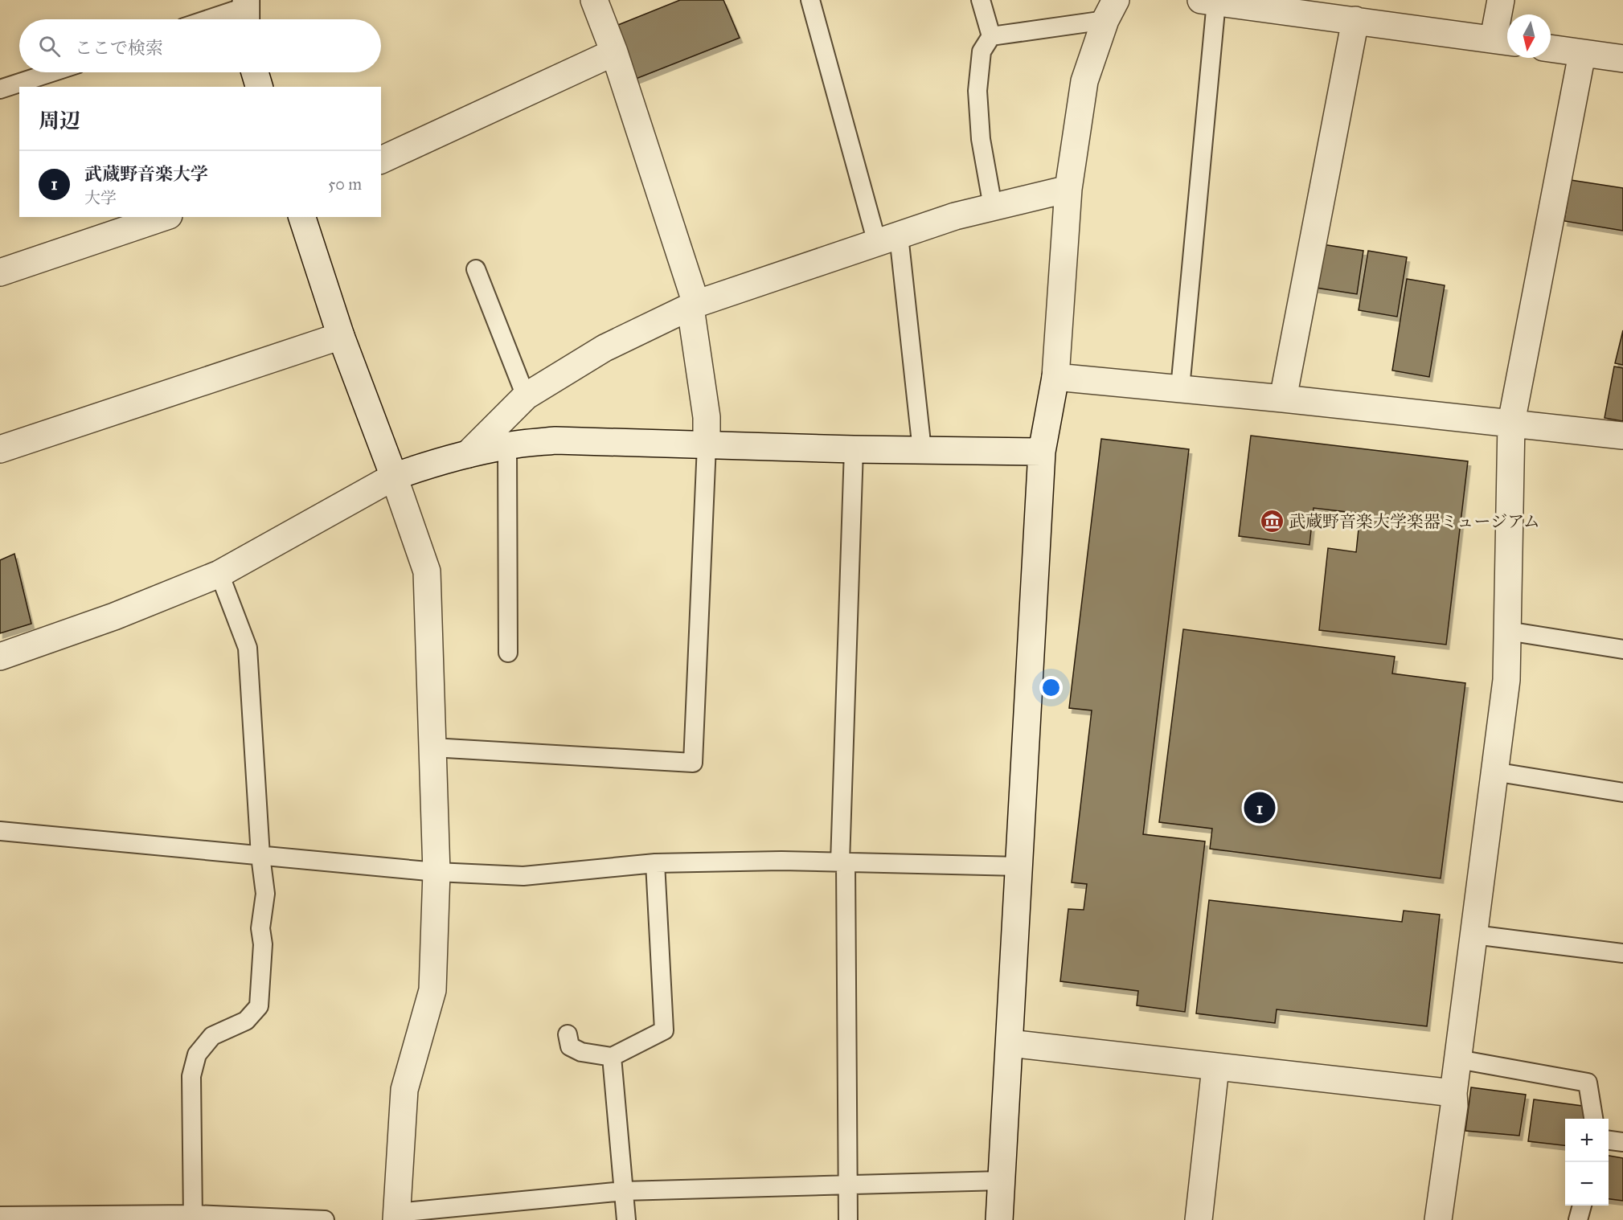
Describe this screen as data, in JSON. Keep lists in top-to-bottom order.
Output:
{
  "places": {
    "museum": ["武蔵野音楽大学楽器ミュージアム"]
  },
  "north": "bottom",
  "page": {
    "search": "ここで検索",
    "heading": "周辺",
    "list": [
      {
        "mark": "1",
        "name": "武蔵野音楽大学",
        "note": "大学",
        "value": "50 m"
      }
    ],
    "pins": "1",
    "map_buttons": ["+", "−"]
  }
}
